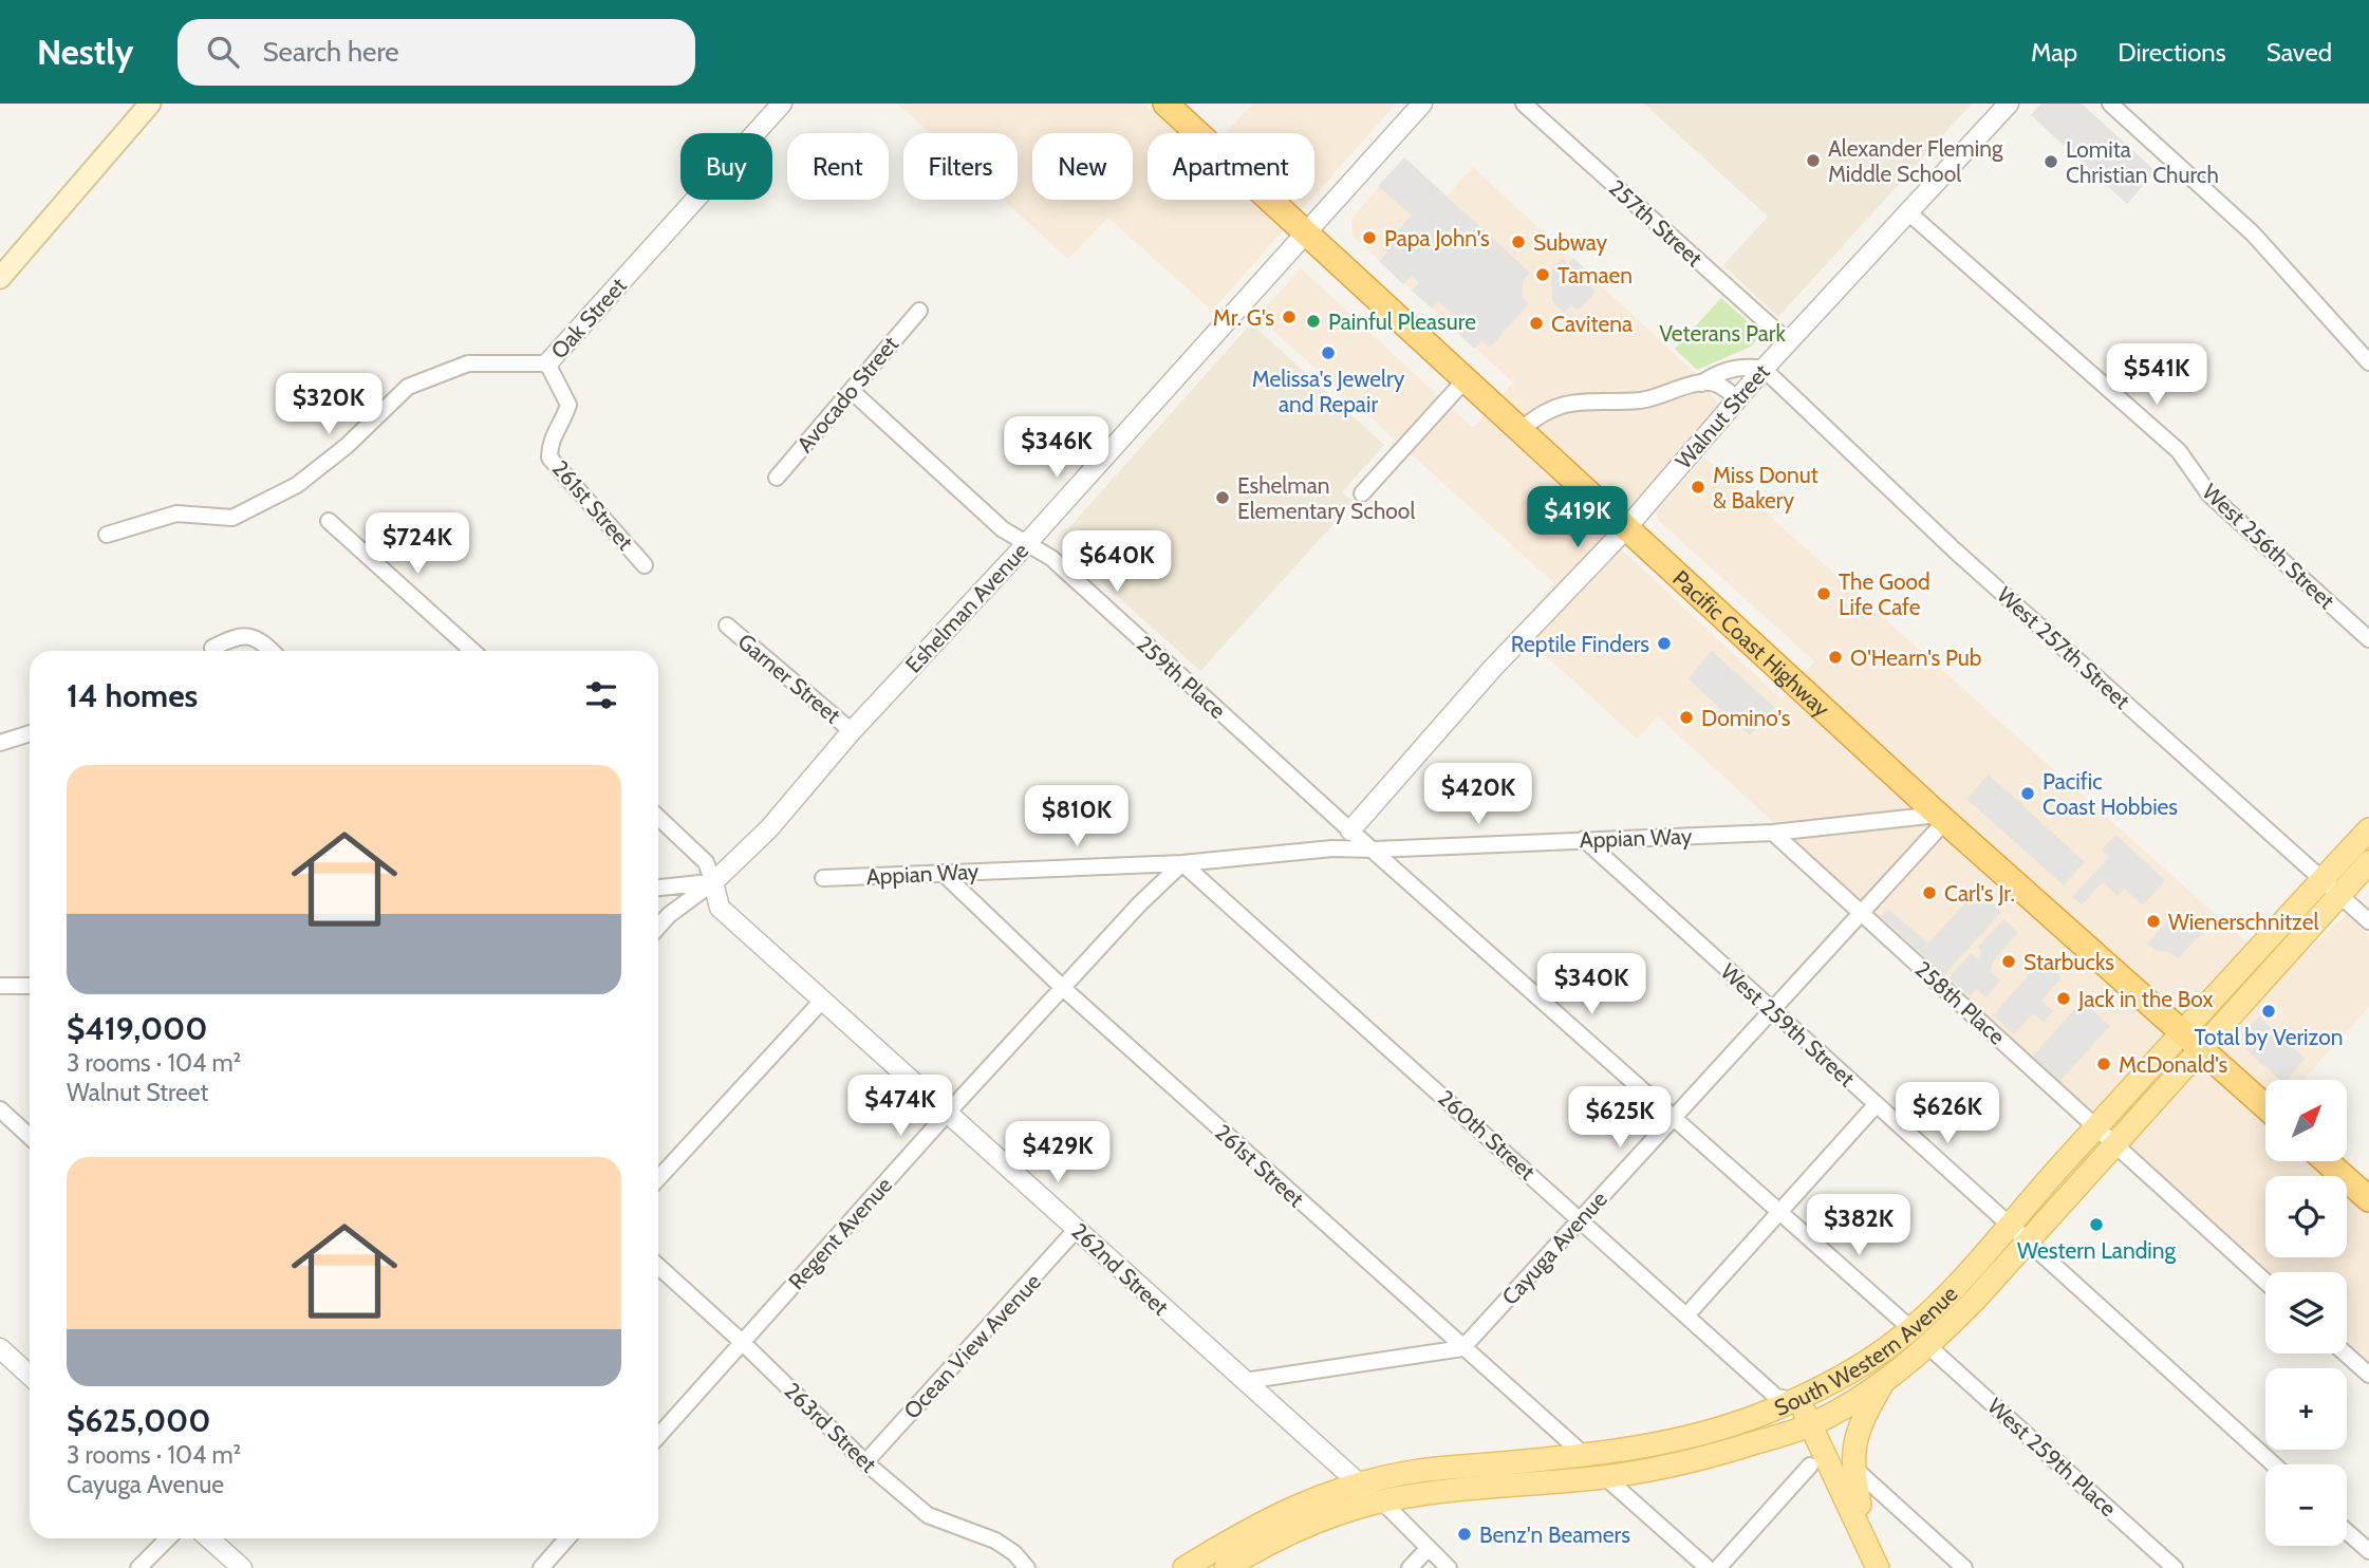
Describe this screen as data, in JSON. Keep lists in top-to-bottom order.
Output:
{
  "streets": {
    "highway": ["Pacific Coast Highway"],
    "main road": ["South Western Avenue"],
    "street": [
      "257th Street",
      "Oak Street",
      "Avocado Street",
      "Walnut Street",
      "261st Street",
      "West 256th Street",
      "Eshelman Avenue",
      "West 257th Street",
      "259th Place",
      "Garner Street",
      "Appian Way",
      "258th Place",
      "West 259th Street",
      "260th Street",
      "Regent Avenue",
      "Cayuga Avenue",
      "262nd Street",
      "Ocean View Avenue",
      "263rd Street",
      "West 259th Place"
    ]
  },
  "crossings": [
    ["257th Street", "Walnut Street"],
    ["Oak Street", "261st Street"],
    ["Avocado Street", "259th Place"],
    ["Walnut Street", "West 256th Street"],
    ["Walnut Street", "Pacific Coast Highway"],
    ["Walnut Street", "West 257th Street"],
    ["Walnut Street", "259th Place"],
    ["261st Street", "Appian Way"],
    ["261st Street", "Regent Avenue"],
    ["261st Street", "Cayuga Avenue"],
    ["261st Street", "South Western Avenue"],
    ["Eshelman Avenue", "Pacific Coast Highway"],
    ["Eshelman Avenue", "259th Place"],
    ["Eshelman Avenue", "Garner Street"],
    ["Eshelman Avenue", "262nd Street"],
    ["Pacific Coast Highway", "Appian Way"],
    ["Pacific Coast Highway", "Cayuga Avenue"],
    ["Pacific Coast Highway", "South Western Avenue"],
    ["West 257th Street", "South Western Avenue"],
    ["259th Place", "Appian Way"],
    ["Appian Way", "258th Place"],
    ["Appian Way", "West 259th Street"],
    ["Appian Way", "260th Street"],
    ["Appian Way", "Regent Avenue"],
    ["Appian Way", "Cayuga Avenue"],
    ["258th Place", "Cayuga Avenue"],
    ["258th Place", "South Western Avenue"],
    ["West 259th Street", "Cayuga Avenue"],
    ["West 259th Street", "South Western Avenue"],
    ["260th Street", "Regent Avenue"],
    ["260th Street", "Cayuga Avenue"],
    ["260th Street", "South Western Avenue"],
    ["Regent Avenue", "262nd Street"],
    ["Regent Avenue", "263rd Street"],
    ["262nd Street", "Ocean View Avenue"],
    ["262nd Street", "South Western Avenue"],
    ["Ocean View Avenue", "263rd Street"],
    ["South Western Avenue", "West 259th Place"]
  ],
  "parks": ["Veterans Park"],
  "places": [
    "Alexander Fleming Middle School",
    "Lomita Christian Church",
    "Papa John's",
    "Subway",
    "Tamaen",
    "Mr. G's",
    "Painful Pleasure",
    "Cavitena",
    "Melissa's Jewelry and Repair",
    "Miss Donut & Bakery",
    "Eshelman Elementary School",
    "The Good Life Cafe",
    "Reptile Finders",
    "O'Hearn's Pub",
    "Domino's",
    "Pacific Coast Hobbies",
    "Carl's Jr.",
    "Wienerschnitzel",
    "Starbucks",
    "Jack in the Box",
    "Total by Verizon",
    "McDonald's",
    "Western Landing",
    "Benz'n Beamers"
  ],
  "north": "top right",
  "page": {
    "header": "Nestly",
    "search": "Search here",
    "nav": ["Map", "Directions", "Saved"],
    "chip": [
      "Buy",
      "Rent",
      "Filters",
      "New",
      "Apartment"
    ],
    "price": [
      "$541K",
      "$320K",
      "$346K",
      "$419K",
      "$724K",
      "$640K",
      "$420K",
      "$810K",
      "$340K",
      "$474K",
      "$626K",
      "$625K",
      "$429K",
      "$382K"
    ],
    "heading": "14 homes",
    "list": [
      {
        "name": "$419,000",
        "note": "3 rooms · 104 m² · Walnut Street"
      },
      {
        "name": "$625,000",
        "note": "3 rooms · 104 m² · Cayuga Avenue"
      }
    ],
    "map_buttons": ["+", "−"]
  }
}
